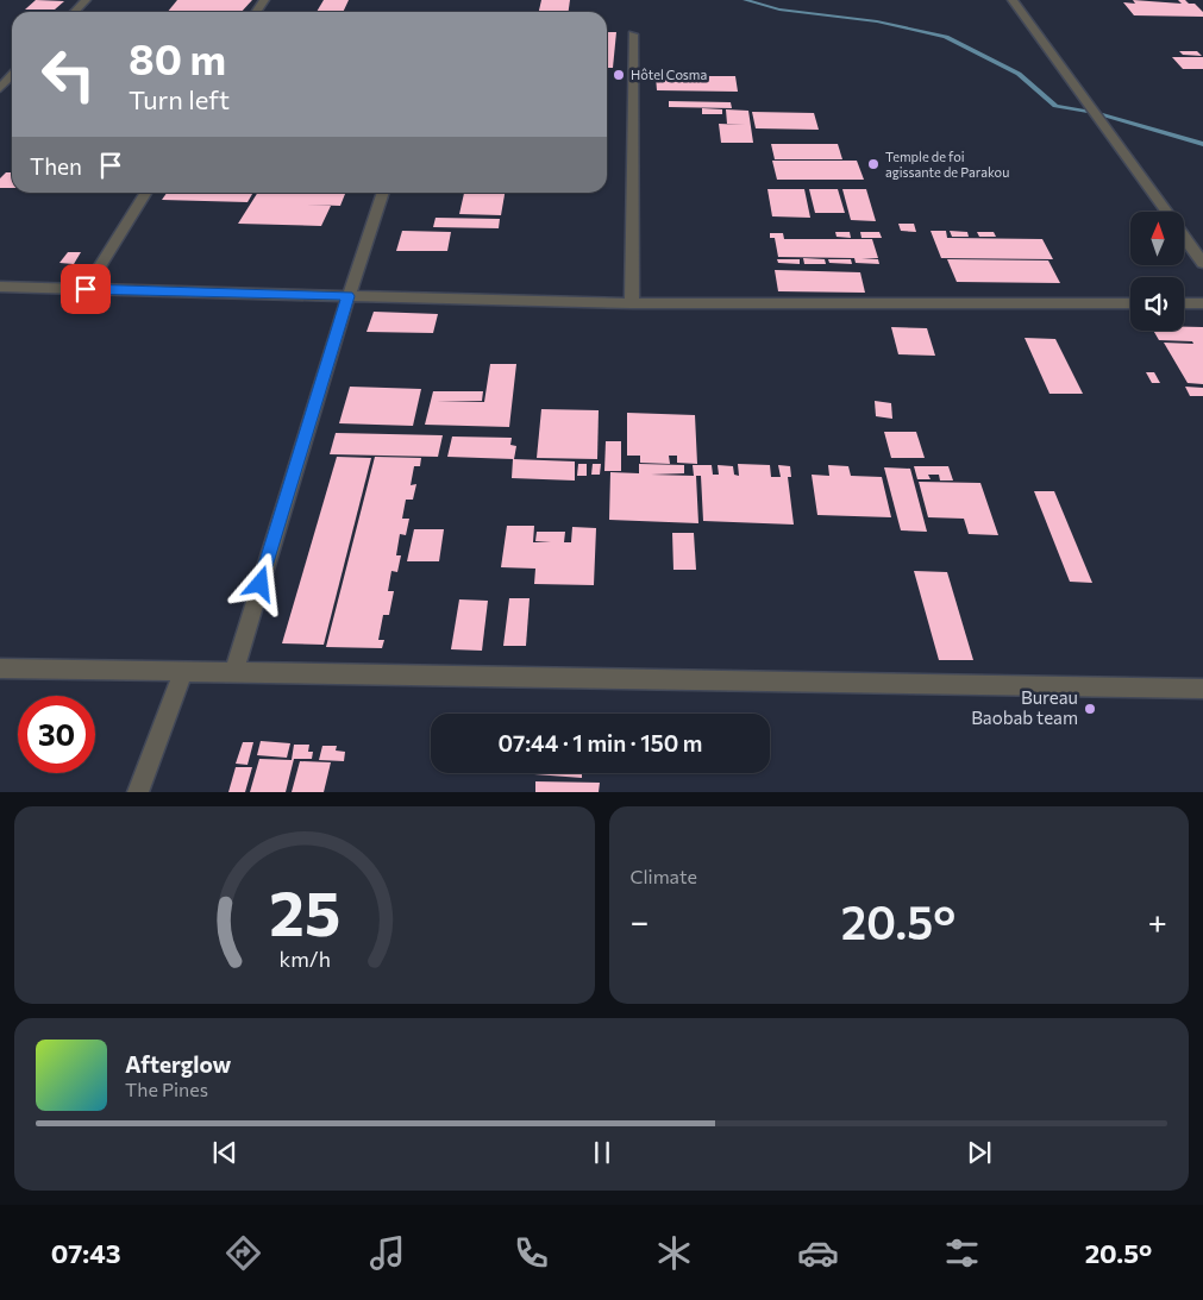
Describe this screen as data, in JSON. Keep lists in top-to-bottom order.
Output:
{
  "places": ["Hôtel Cosma", "Temple de foi agissante de Parakou", "Bureau Baobab team"],
  "north": "top",
  "page": {
    "turn": ["80 m", "Turn left"],
    "then": "Then",
    "limit": "30",
    "trip": "07:44 · 1 min · 150 m",
    "tile": "Climate",
    "heat": ["−", "20.5°", "+"],
    "song": ["Afterglow", "The Pines"],
    "tabs": ["07:43", "20.5°"],
    "gauge": ["25", "km/h"]
  }
}
